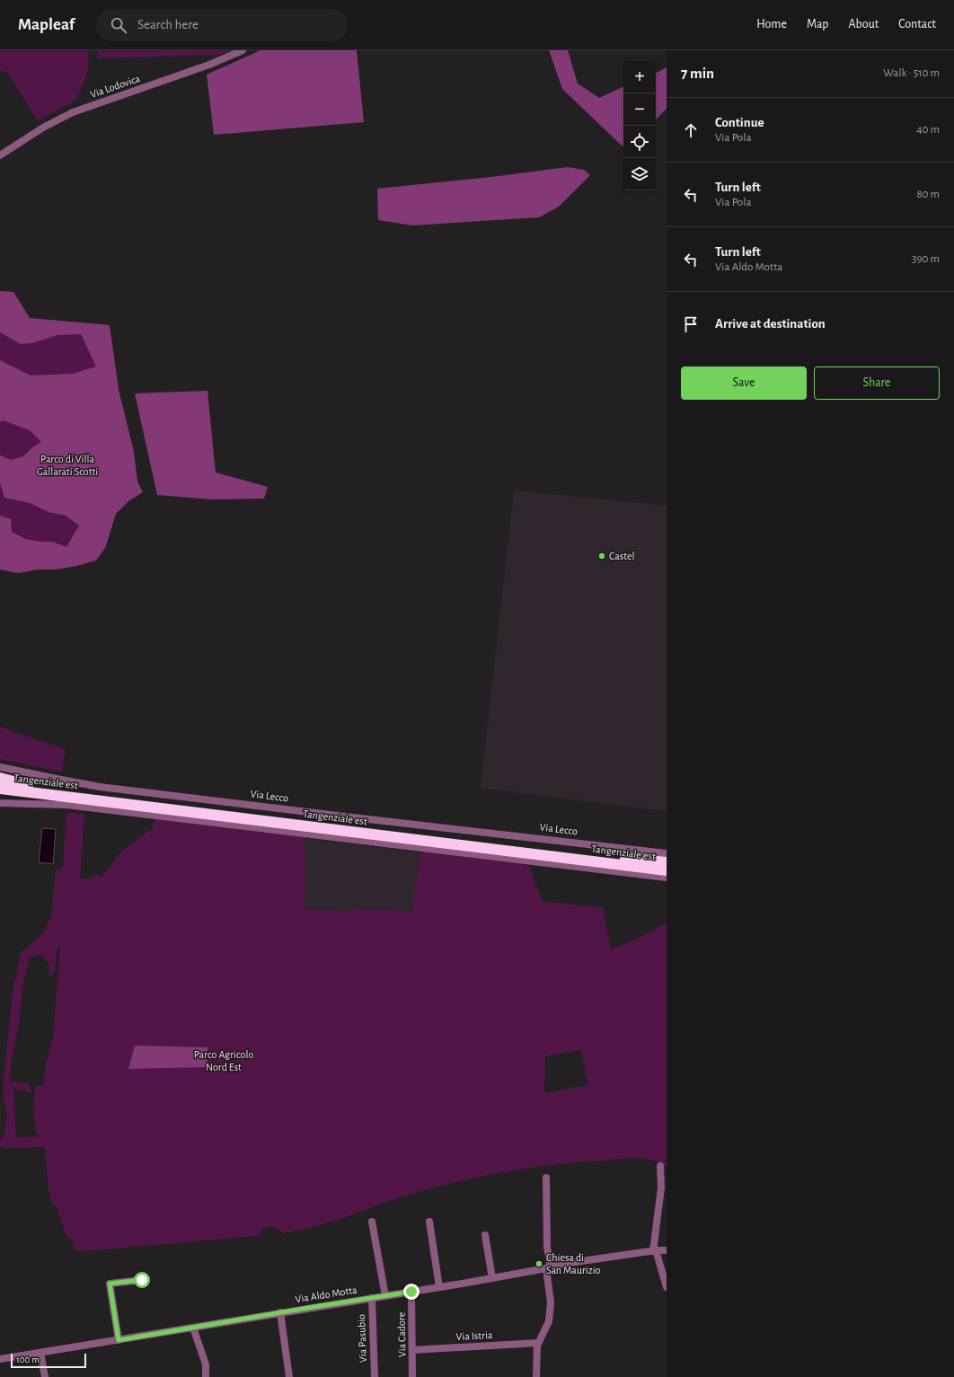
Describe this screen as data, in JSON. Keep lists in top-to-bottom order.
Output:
{
  "streets": {
    "highway": ["Tangenziale est"],
    "street": [
      "Via Lodovica",
      "Via Lecco",
      "Via Aldo Motta",
      "Via Cadore",
      "Via Istria",
      "Via Pasubio"
    ]
  },
  "crossings": [
    ["Via Aldo Motta", "Via Cadore"],
    ["Via Aldo Motta", "Via Pasubio"],
    ["Via Cadore", "Via Istria"]
  ],
  "parks": ["Parco di Villa Gallarati Scotti", "Parco Agricolo Nord Est"],
  "places": ["Castel", "Chiesa di San Maurizio"],
  "scale_bar": "100 m",
  "page": {
    "header": "Mapleaf",
    "search": "Search here",
    "nav": [
      "Home",
      "Map",
      "About",
      "Contact"
    ],
    "heading": ["7 min", "Walk · 510 m"],
    "map_buttons": ["+", "−"],
    "list": [
      ["Continue", "Via Pola", "40 m"],
      ["Turn left", "Via Pola", "80 m"],
      ["Turn left", "Via Aldo Motta", "390 m"],
      "Arrive at destination"
    ],
    "buttons": ["Save", "Share"],
    "scale": "100 m"
  }
}
